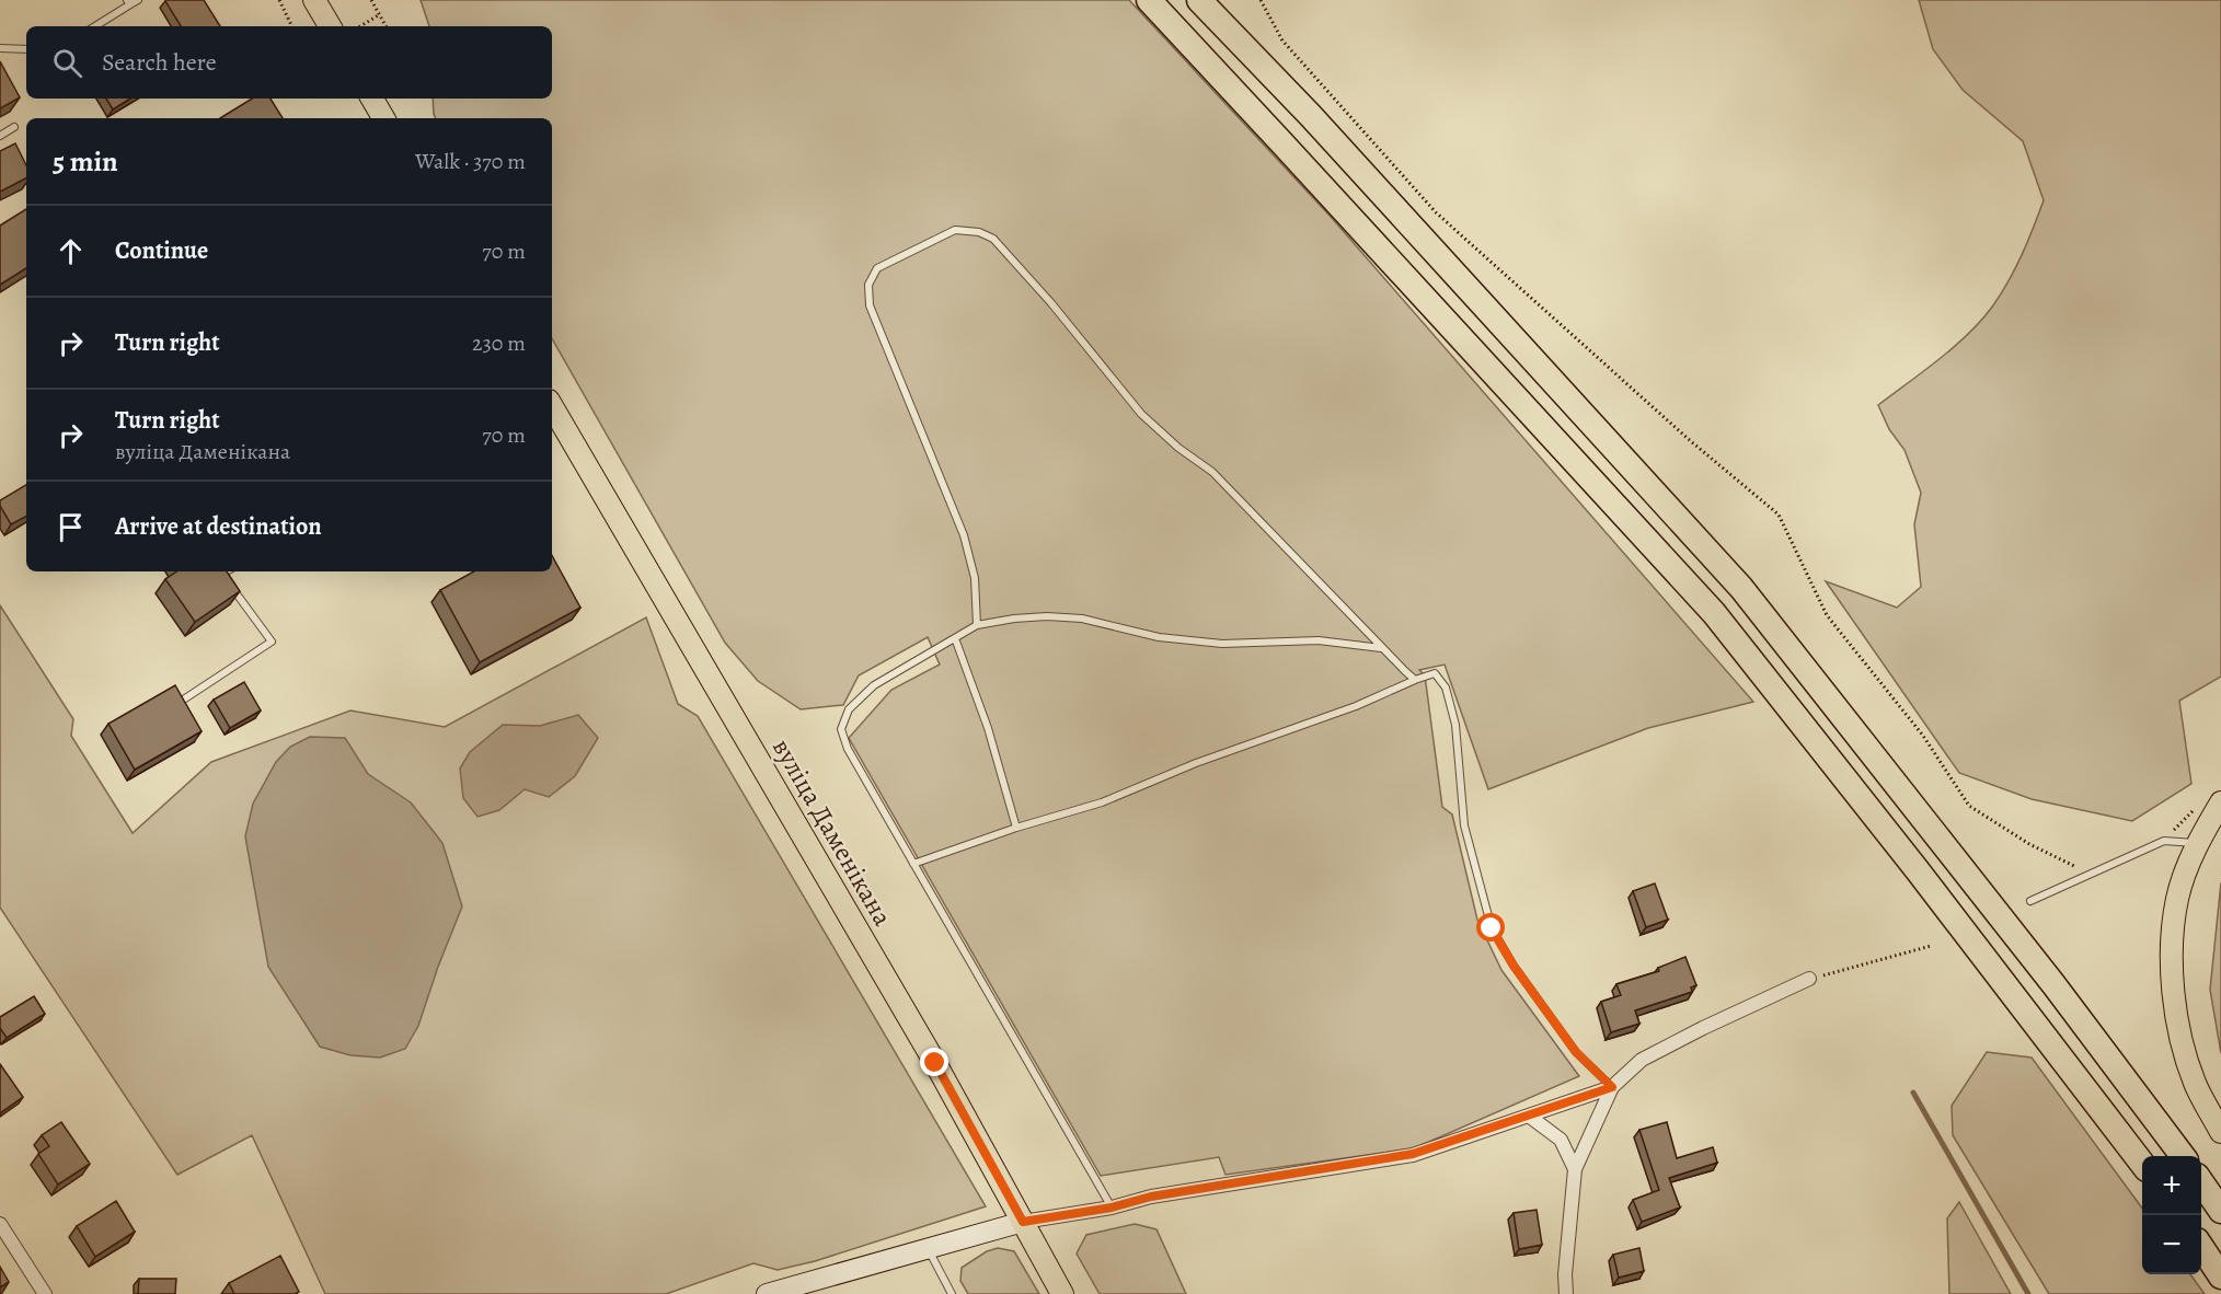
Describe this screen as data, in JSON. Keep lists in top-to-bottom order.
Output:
{
  "streets": {
    "main road": ["вуліца Даменікана"]
  },
  "page": {
    "search": "Search here",
    "heading": ["5 min", "Walk · 370 m"],
    "list": [
      ["Continue", "70 m"],
      ["Turn right", "230 m"],
      ["Turn right", "вуліца Даменікана", "70 m"],
      "Arrive at destination"
    ],
    "map_buttons": ["+", "−"]
  }
}
